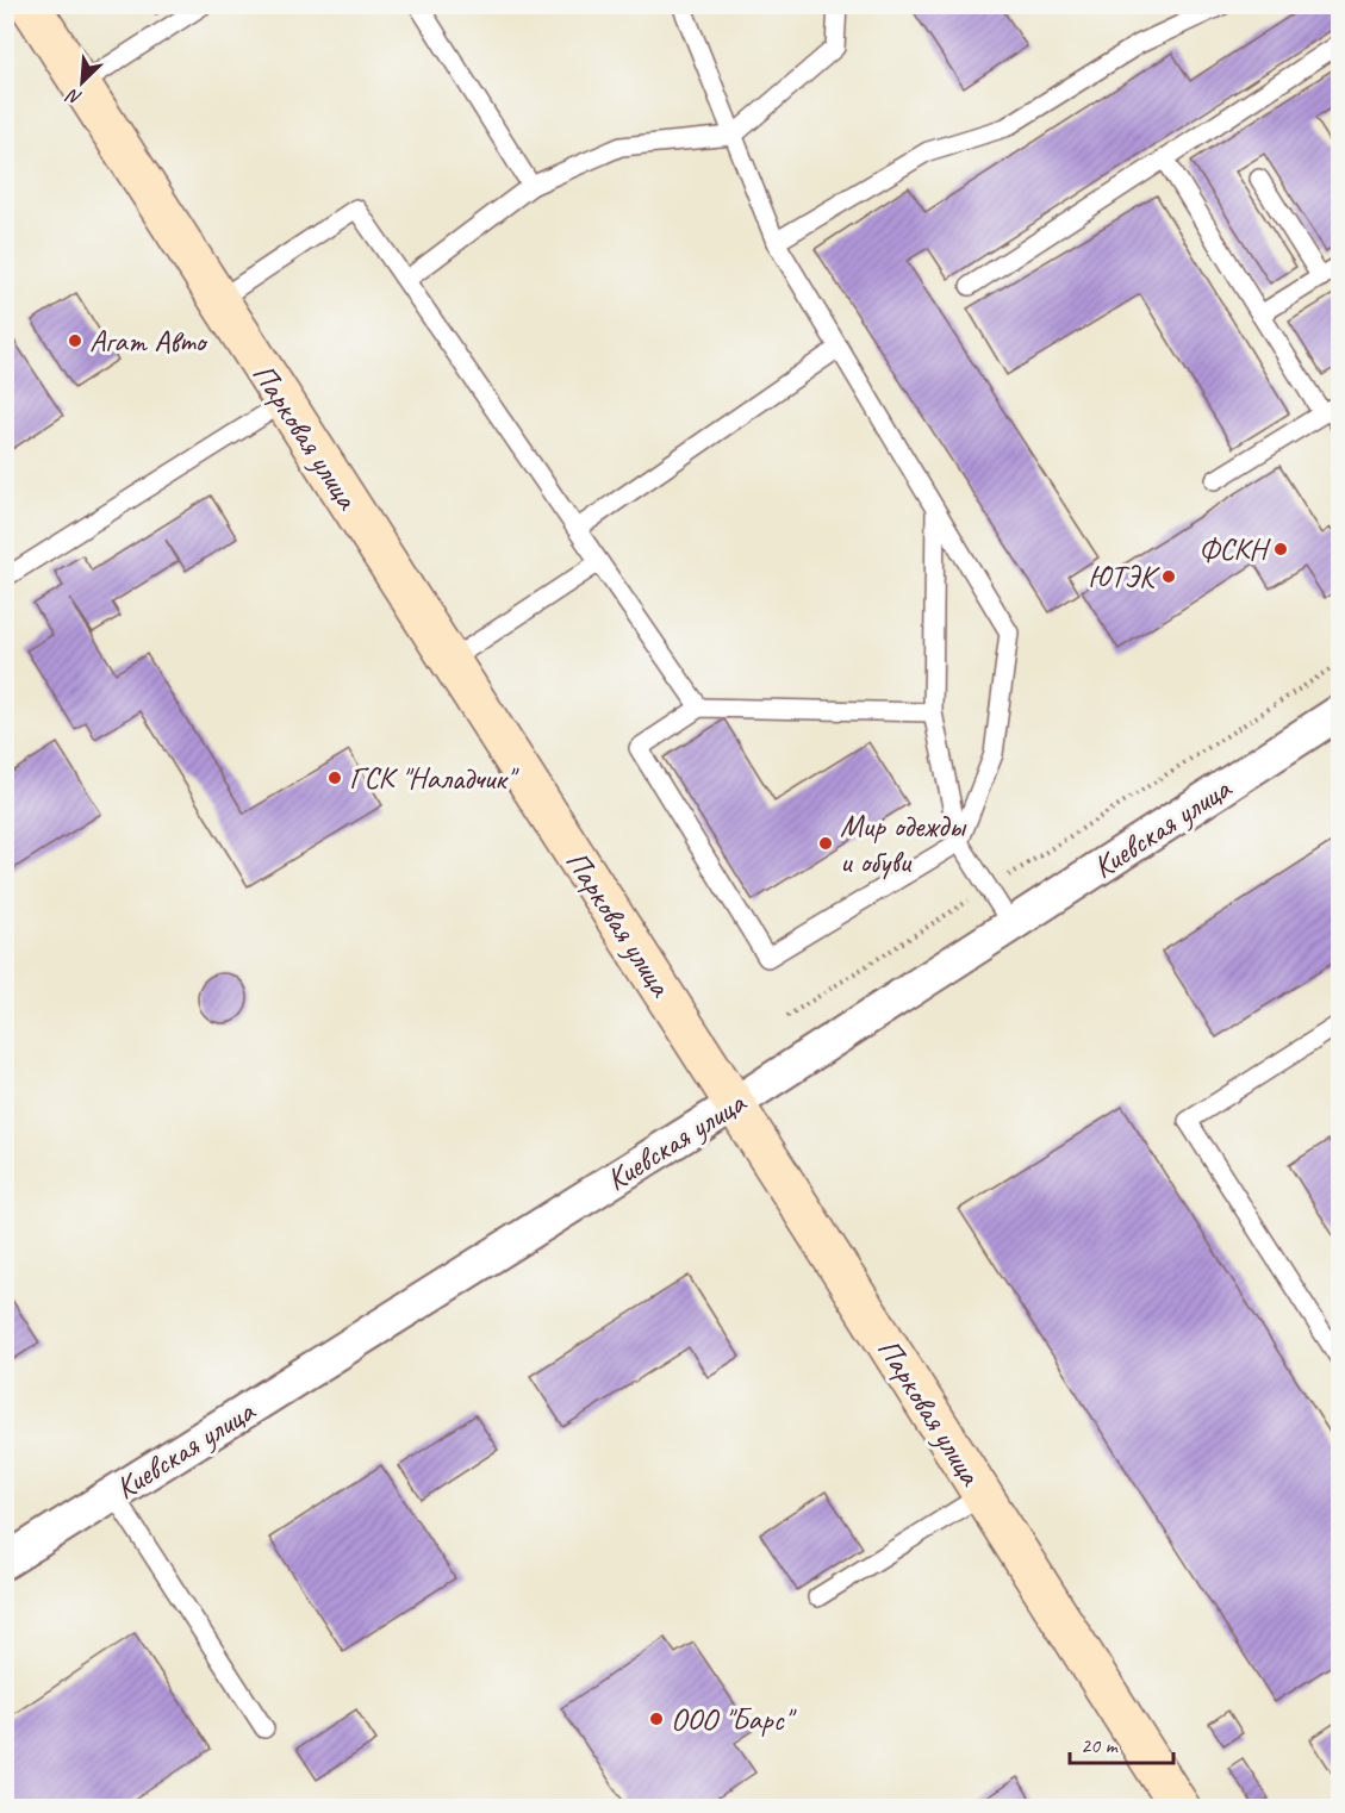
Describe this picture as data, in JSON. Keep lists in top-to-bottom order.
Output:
{
  "streets": {
    "main road": ["Парковая улица"],
    "street": ["Киевская улица"]
  },
  "crossings": [
    ["Парковая улица", "Киевская улица"]
  ],
  "places": [
    "Агат Авто",
    "ФСКН",
    "ЮТЭК",
    "ГСК \"Наладчик\"",
    "Мир одежды и обуви",
    "ООО \"Барс\""
  ],
  "scale_bar": "20 m",
  "north": "bottom left"
}
